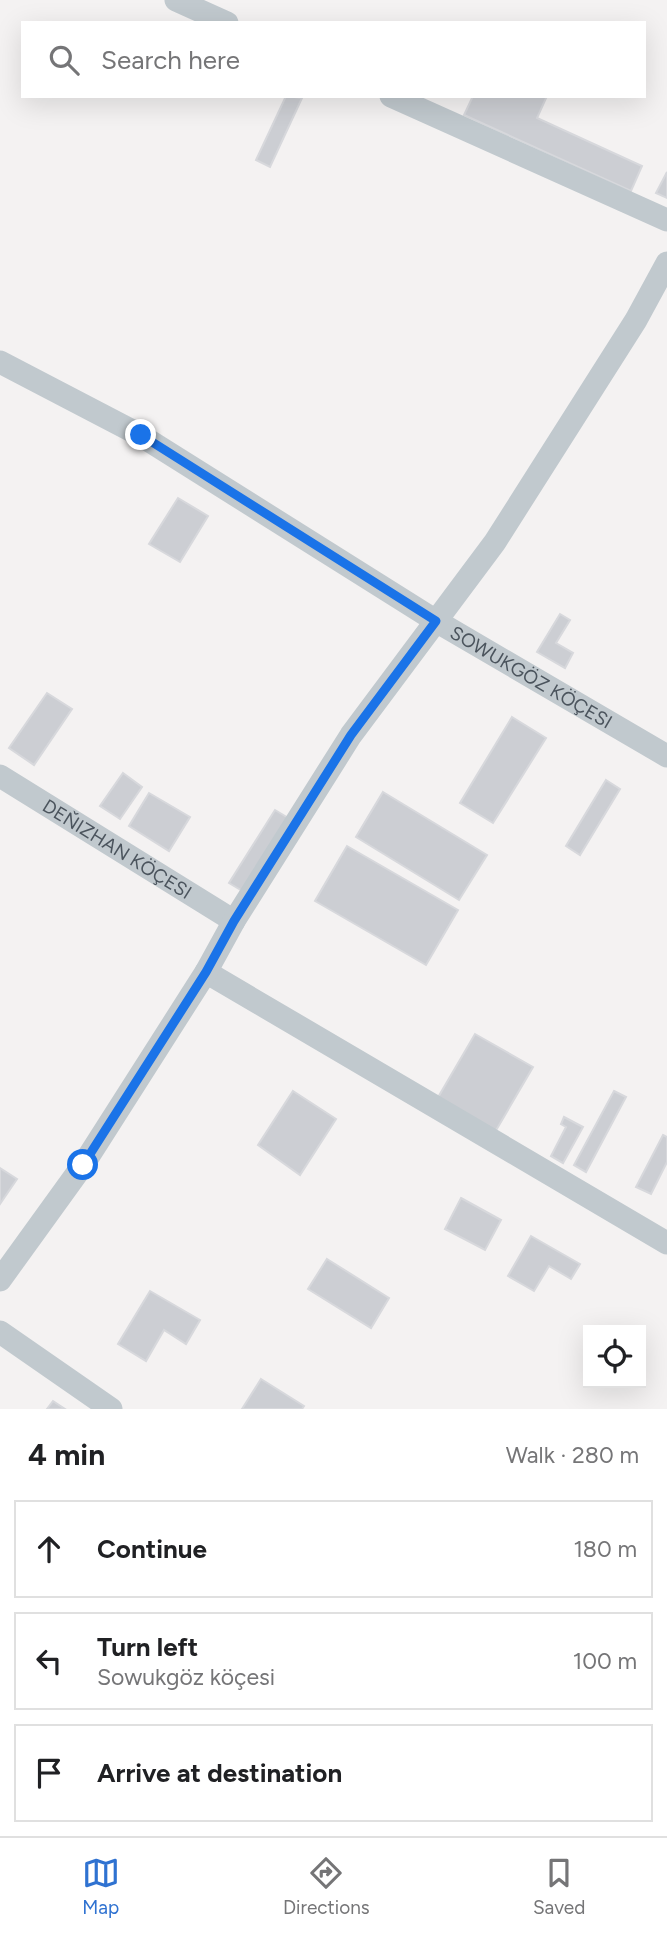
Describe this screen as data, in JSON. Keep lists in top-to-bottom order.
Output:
{
  "streets": {
    "street": ["SOWUKGÖZ KÖÇESI", "DEŇIZHAN KÖÇESI"]
  },
  "page": {
    "search": "Search here",
    "heading": ["4 min", "Walk · 280 m"],
    "list": [
      ["Continue", "180 m"],
      ["Turn left", "Sowukgöz köçesi", "100 m"],
      "Arrive at destination"
    ],
    "nav": ["Map", "Directions", "Saved"]
  }
}
